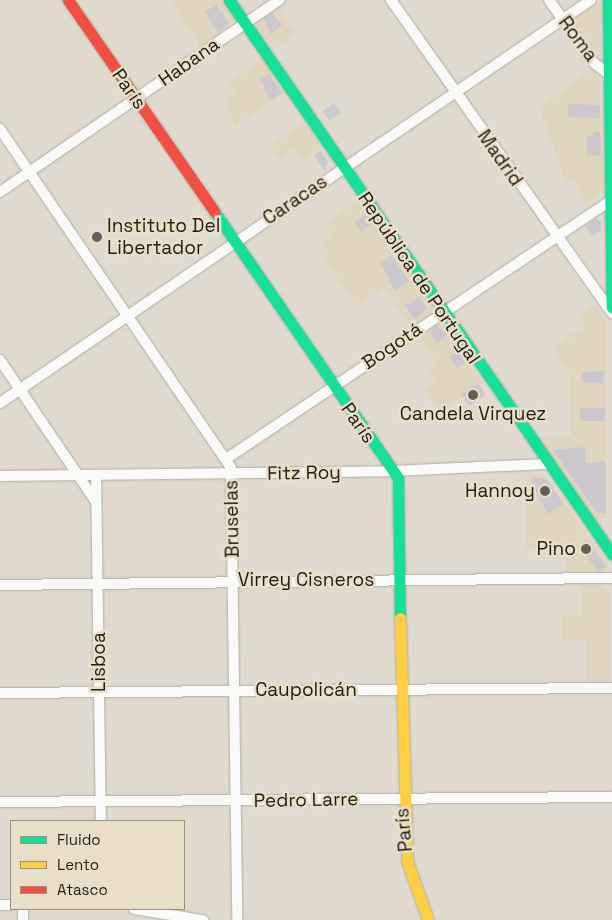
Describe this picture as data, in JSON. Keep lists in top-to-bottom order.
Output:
{
  "streets": {
    "street": [
      "Roma",
      "Habana",
      "París",
      "Madrid",
      "Caracas",
      "República de Portugal",
      "Bogotá",
      "Fitz Roy",
      "Bruselas",
      "Virrey Cisneros",
      "Lisboa",
      "Caupolicán",
      "Pedro Larre"
    ]
  },
  "crossings": [
    ["Roma", "Caracas"],
    ["Habana", "París"],
    ["Habana", "República de Portugal"],
    ["Habana", "Bruselas"],
    ["París", "Caracas"],
    ["París", "Bogotá"],
    ["París", "Fitz Roy"],
    ["París", "Virrey Cisneros"],
    ["París", "Caupolicán"],
    ["París", "Pedro Larre"],
    ["Madrid", "Caracas"],
    ["Madrid", "Bogotá"],
    ["Caracas", "República de Portugal"],
    ["Caracas", "Bruselas"],
    ["República de Portugal", "Bogotá"],
    ["República de Portugal", "Fitz Roy"],
    ["Bogotá", "Bruselas"],
    ["Fitz Roy", "Bruselas"],
    ["Fitz Roy", "Lisboa"],
    ["Bruselas", "Virrey Cisneros"],
    ["Bruselas", "Caupolicán"],
    ["Bruselas", "Pedro Larre"],
    ["Virrey Cisneros", "Lisboa"],
    ["Lisboa", "Caupolicán"],
    ["Lisboa", "Pedro Larre"]
  ],
  "places": [
    "Instituto Del Libertador",
    "Candela Virquez",
    "Hannoy",
    "Pino"
  ],
  "legend": ["Fluido", "Lento", "Atasco"]
}
